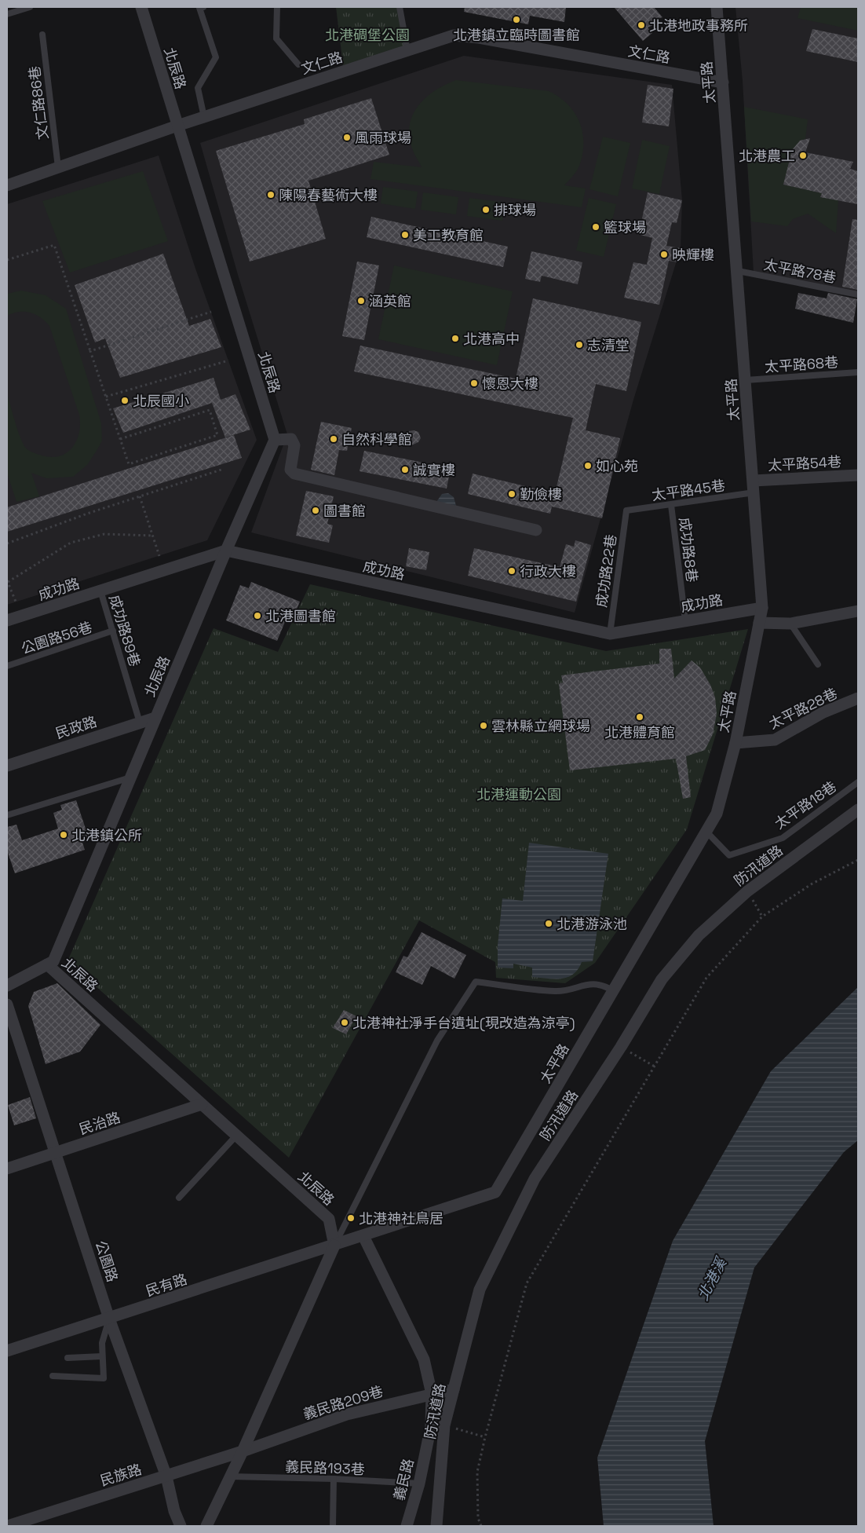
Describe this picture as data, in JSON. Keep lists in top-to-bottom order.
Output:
{
  "streets": {
    "street": [
      "文仁路",
      "北辰路",
      "太平路",
      "太平路54巷",
      "成功路",
      "太平路28巷",
      "民政路",
      "防汛道路",
      "民治路",
      "公園路",
      "民有路",
      "義民路209巷",
      "民族路",
      "義民路"
    ],
    "lane": [
      "文仁路86巷",
      "太平路78巷",
      "太平路68巷",
      "太平路45巷",
      "成功路8巷",
      "成功路22巷",
      "成功路89巷",
      "公園路56巷",
      "太平路18巷",
      "義民路193巷"
    ]
  },
  "crossings": [
    ["文仁路", "北辰路"],
    ["文仁路", "太平路"],
    ["文仁路", "文仁路86巷"],
    ["北辰路", "太平路"],
    ["北辰路", "成功路"],
    ["北辰路", "民政路"],
    ["北辰路", "民治路"],
    ["北辰路", "民有路"],
    ["太平路", "太平路78巷"],
    ["太平路", "太平路68巷"],
    ["太平路", "太平路54巷"],
    ["太平路", "太平路45巷"],
    ["太平路", "成功路"],
    ["太平路", "太平路28巷"],
    ["太平路", "太平路18巷"],
    ["太平路", "民有路"],
    ["太平路", "義民路"],
    ["太平路54巷", "太平路45巷"],
    ["太平路45巷", "成功路8巷"],
    ["太平路45巷", "成功路22巷"],
    ["成功路8巷", "成功路"],
    ["成功路", "成功路22巷"],
    ["成功路", "成功路89巷"],
    ["成功路89巷", "公園路56巷"],
    ["成功路89巷", "民政路"],
    ["防汛道路", "義民路209巷"],
    ["民治路", "公園路"],
    ["公園路", "民有路"],
    ["公園路", "民族路"],
    ["義民路209巷", "民族路"],
    ["義民路209巷", "義民路"],
    ["義民路193巷", "義民路"]
  ],
  "water": ["北港溪"],
  "parks": ["北港碉堡公園", "北港運動公園"],
  "places": [
    "北港鎮立臨時圖書館",
    "北港地政事務所",
    "風雨球場",
    "北港農工",
    "陳陽春藝術大樓",
    "排球場",
    "籃球場",
    "美工教育館",
    "映輝樓",
    "涵英館",
    "北港高中",
    "志清堂",
    "懷恩大樓",
    "北辰國小",
    "自然科學館",
    "如心苑",
    "誠實樓",
    "勤儉樓",
    "圖書館",
    "行政大樓",
    "北港圖書館",
    "北港體育館",
    "雲林縣立網球場",
    "北港鎮公所",
    "北港游泳池",
    "北港神社淨手台遺址(現改造為涼亭)",
    "北港神社鳥居"
  ]
}
